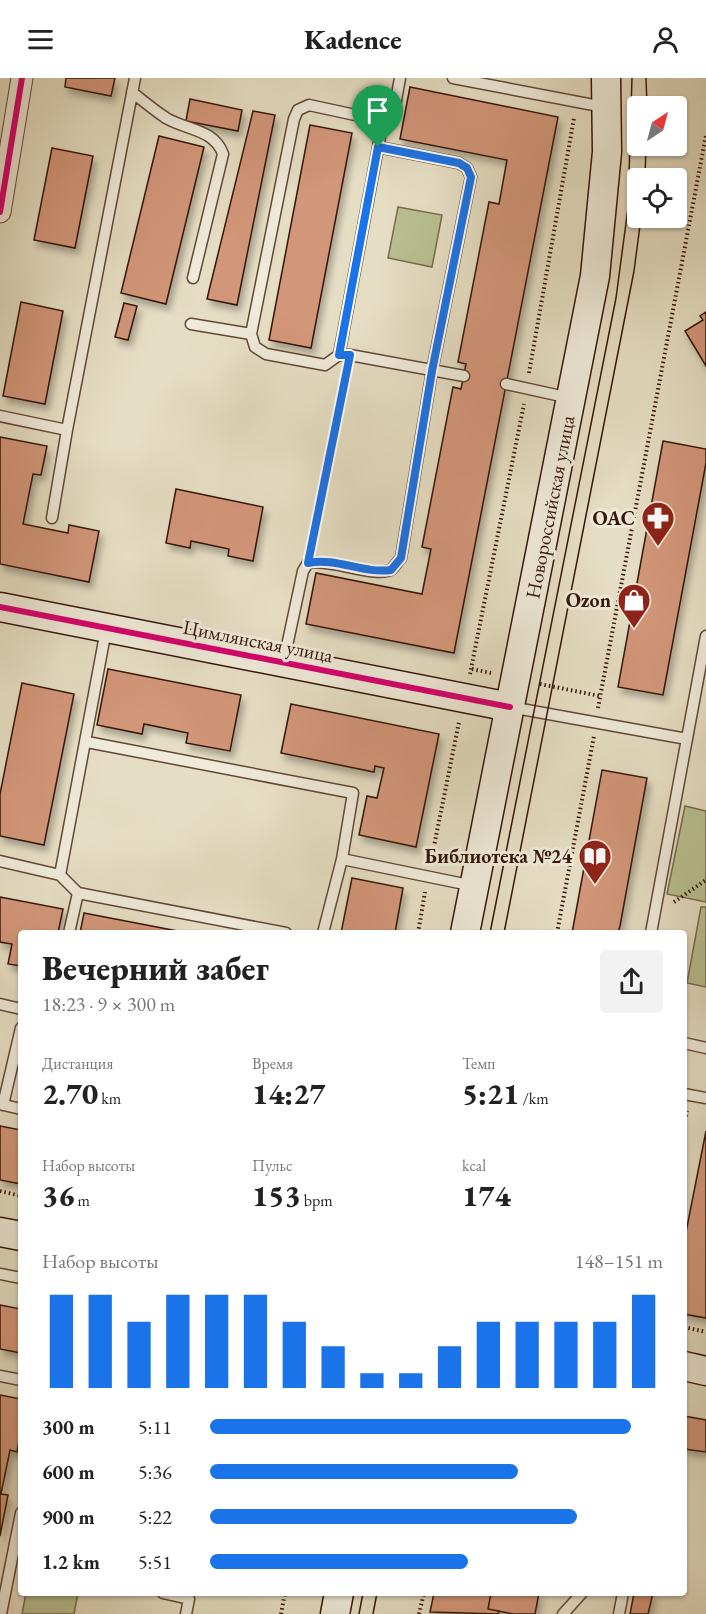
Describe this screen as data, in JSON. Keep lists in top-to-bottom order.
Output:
{
  "streets": {
    "main road": ["Новороссийская улица", "Цимлянская улица"]
  },
  "crossings": [
    ["Новороссийская улица", "Цимлянская улица"]
  ],
  "places": {
    "pharmacy": ["ОАС"],
    "shop": ["Ozon"],
    "library": ["Библиотека №24"]
  },
  "north": "top right",
  "page": {
    "header": "Kadence",
    "heading": ["Вечерний забег", "18:23 · 9 × 300 m"],
    "stats": [
      ["Дистанция", "2.70 km"],
      ["Время", "14:27"],
      ["Темп", "5:21 /km"],
      ["Набор высоты", "36 m"],
      ["Пульс", "153 bpm"],
      ["kcal", "174"]
    ],
    "chart": ["Набор высоты", "148–151 m"],
    "list": [
      {
        "name": "300 m",
        "note": "5:11"
      },
      {
        "name": "600 m",
        "note": "5:36"
      },
      {
        "name": "900 m",
        "note": "5:22"
      },
      {
        "name": "1.2 km",
        "note": "5:51"
      }
    ]
  }
}
